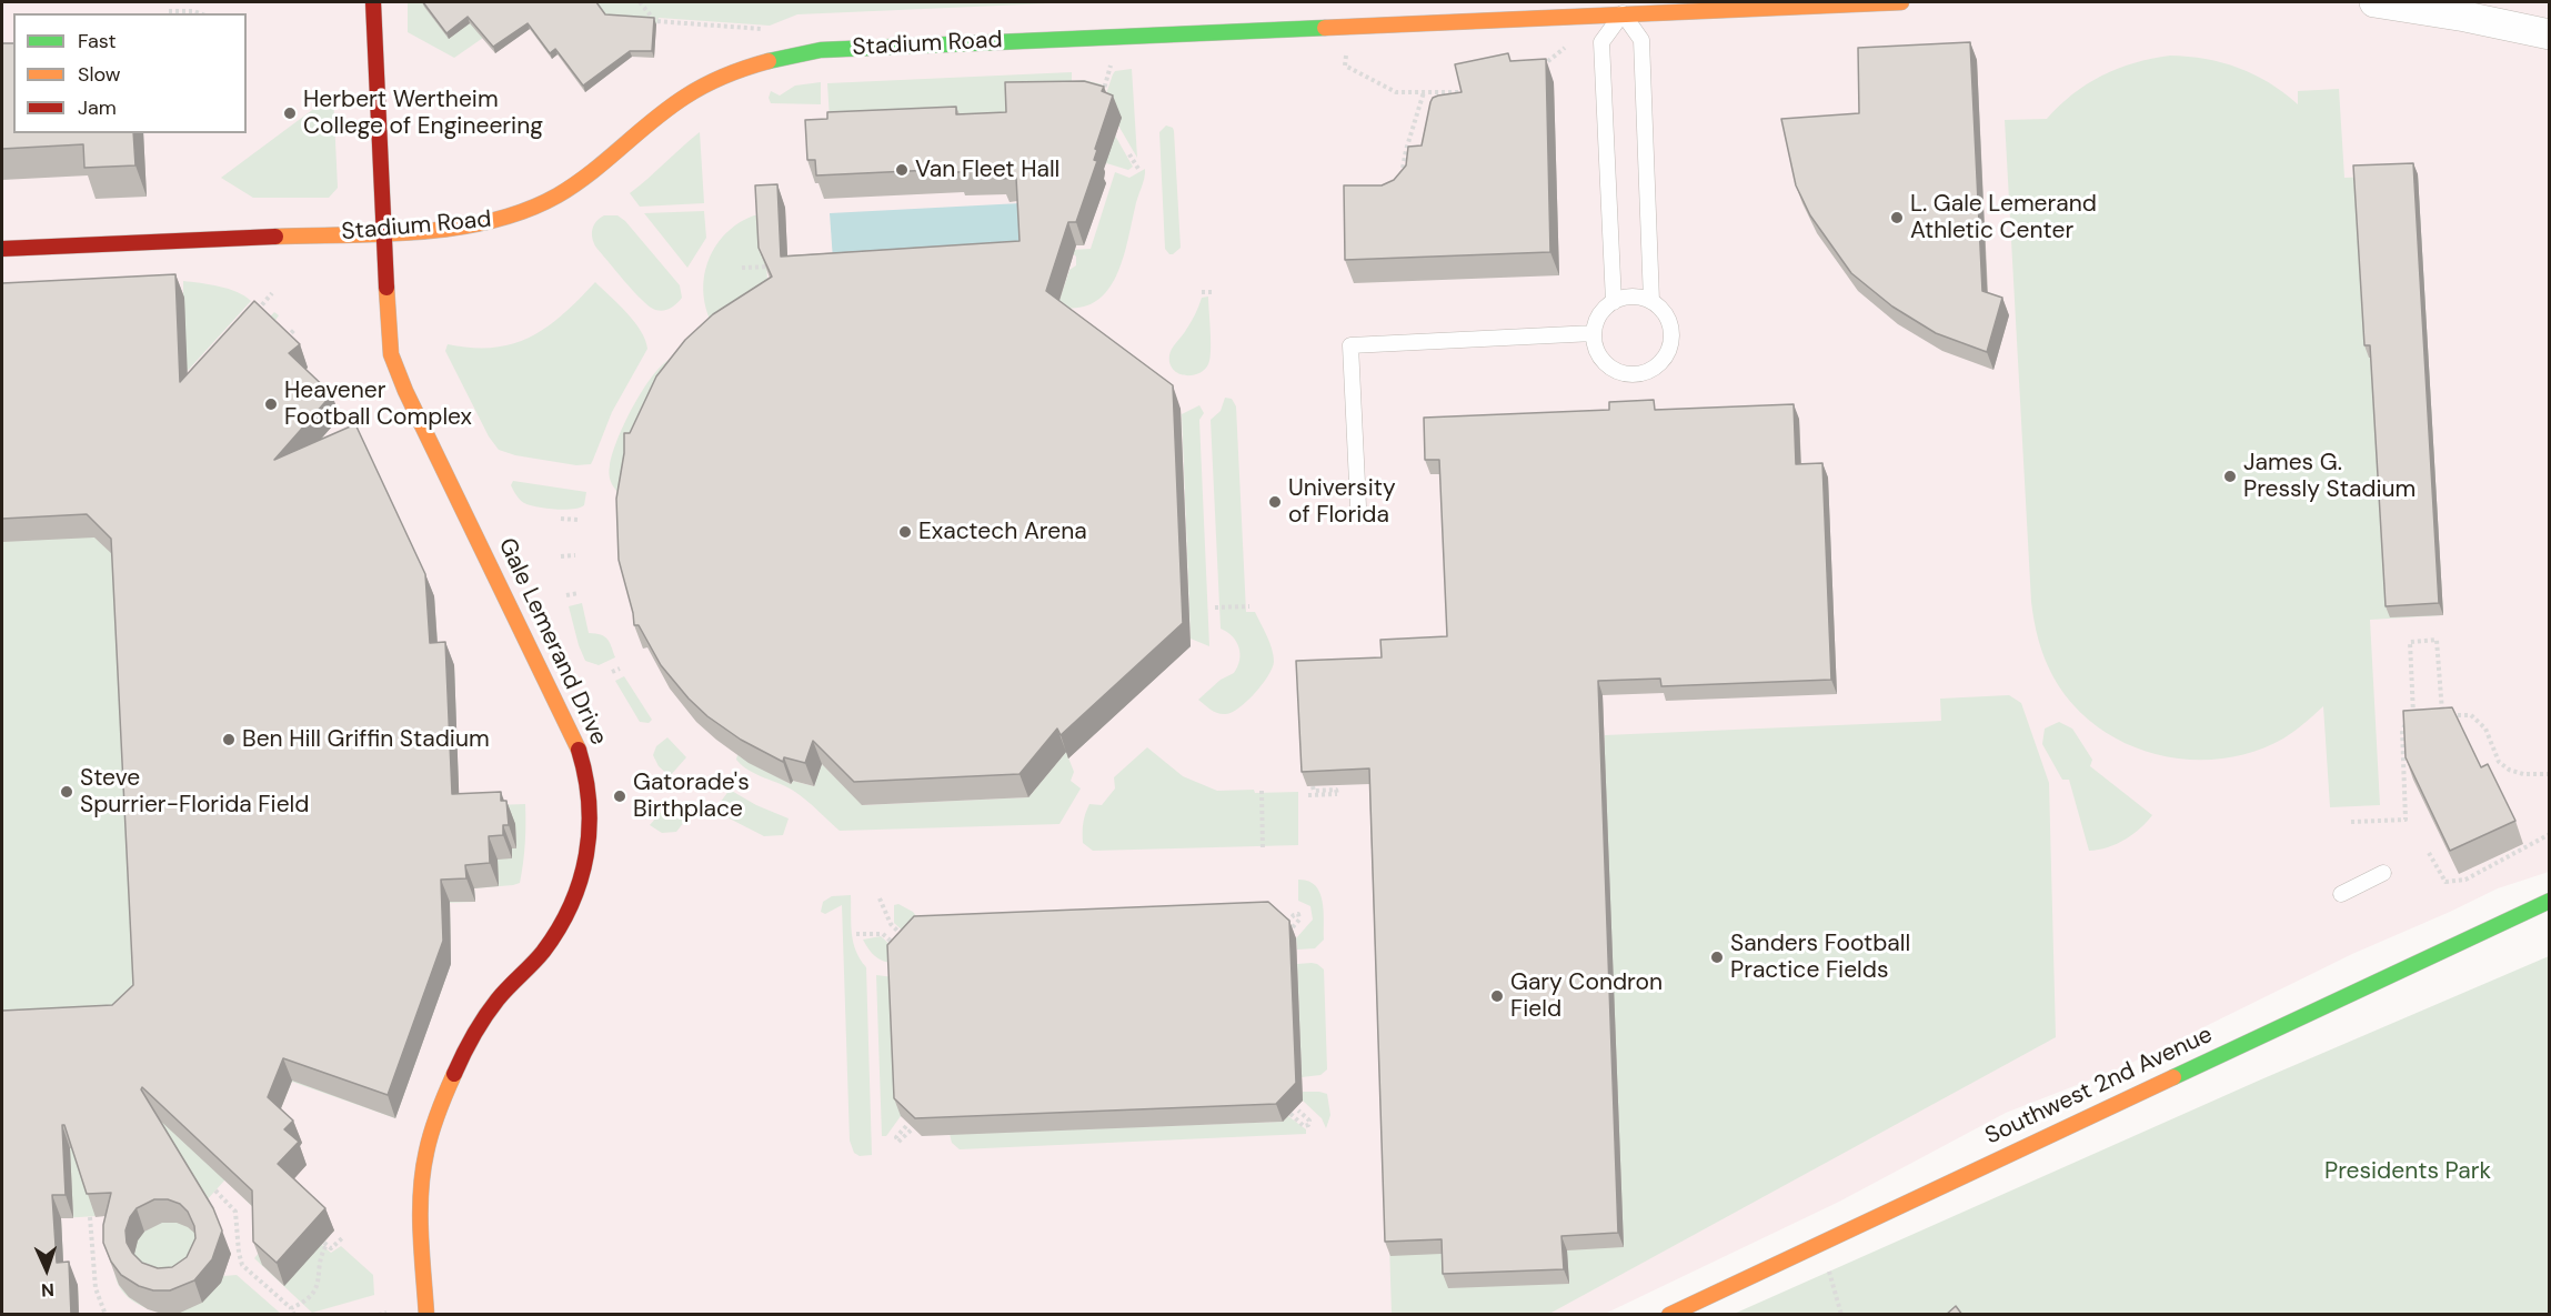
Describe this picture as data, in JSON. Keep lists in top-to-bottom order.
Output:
{
  "streets": {
    "street": ["Stadium Road", "Gale Lemerand Drive", "Southwest 2nd Avenue"]
  },
  "crossings": [
    ["Stadium Road", "Gale Lemerand Drive"]
  ],
  "parks": ["Presidents Park"],
  "places": [
    "Herbert Wertheim College of Engineering",
    "Van Fleet Hall",
    "L. Gale Lemerand Athletic Center",
    "Heavener Football Complex",
    "James G. Pressly Stadium",
    "University of Florida",
    "Exactech Arena",
    "Ben Hill Griffin Stadium",
    "Steve Spurrier-Florida Field",
    "Gatorade's Birthplace",
    "Sanders Football Practice Fields",
    "Gary Condron Field"
  ],
  "legend": ["Fast", "Slow", "Jam"],
  "north": "bottom"
}
